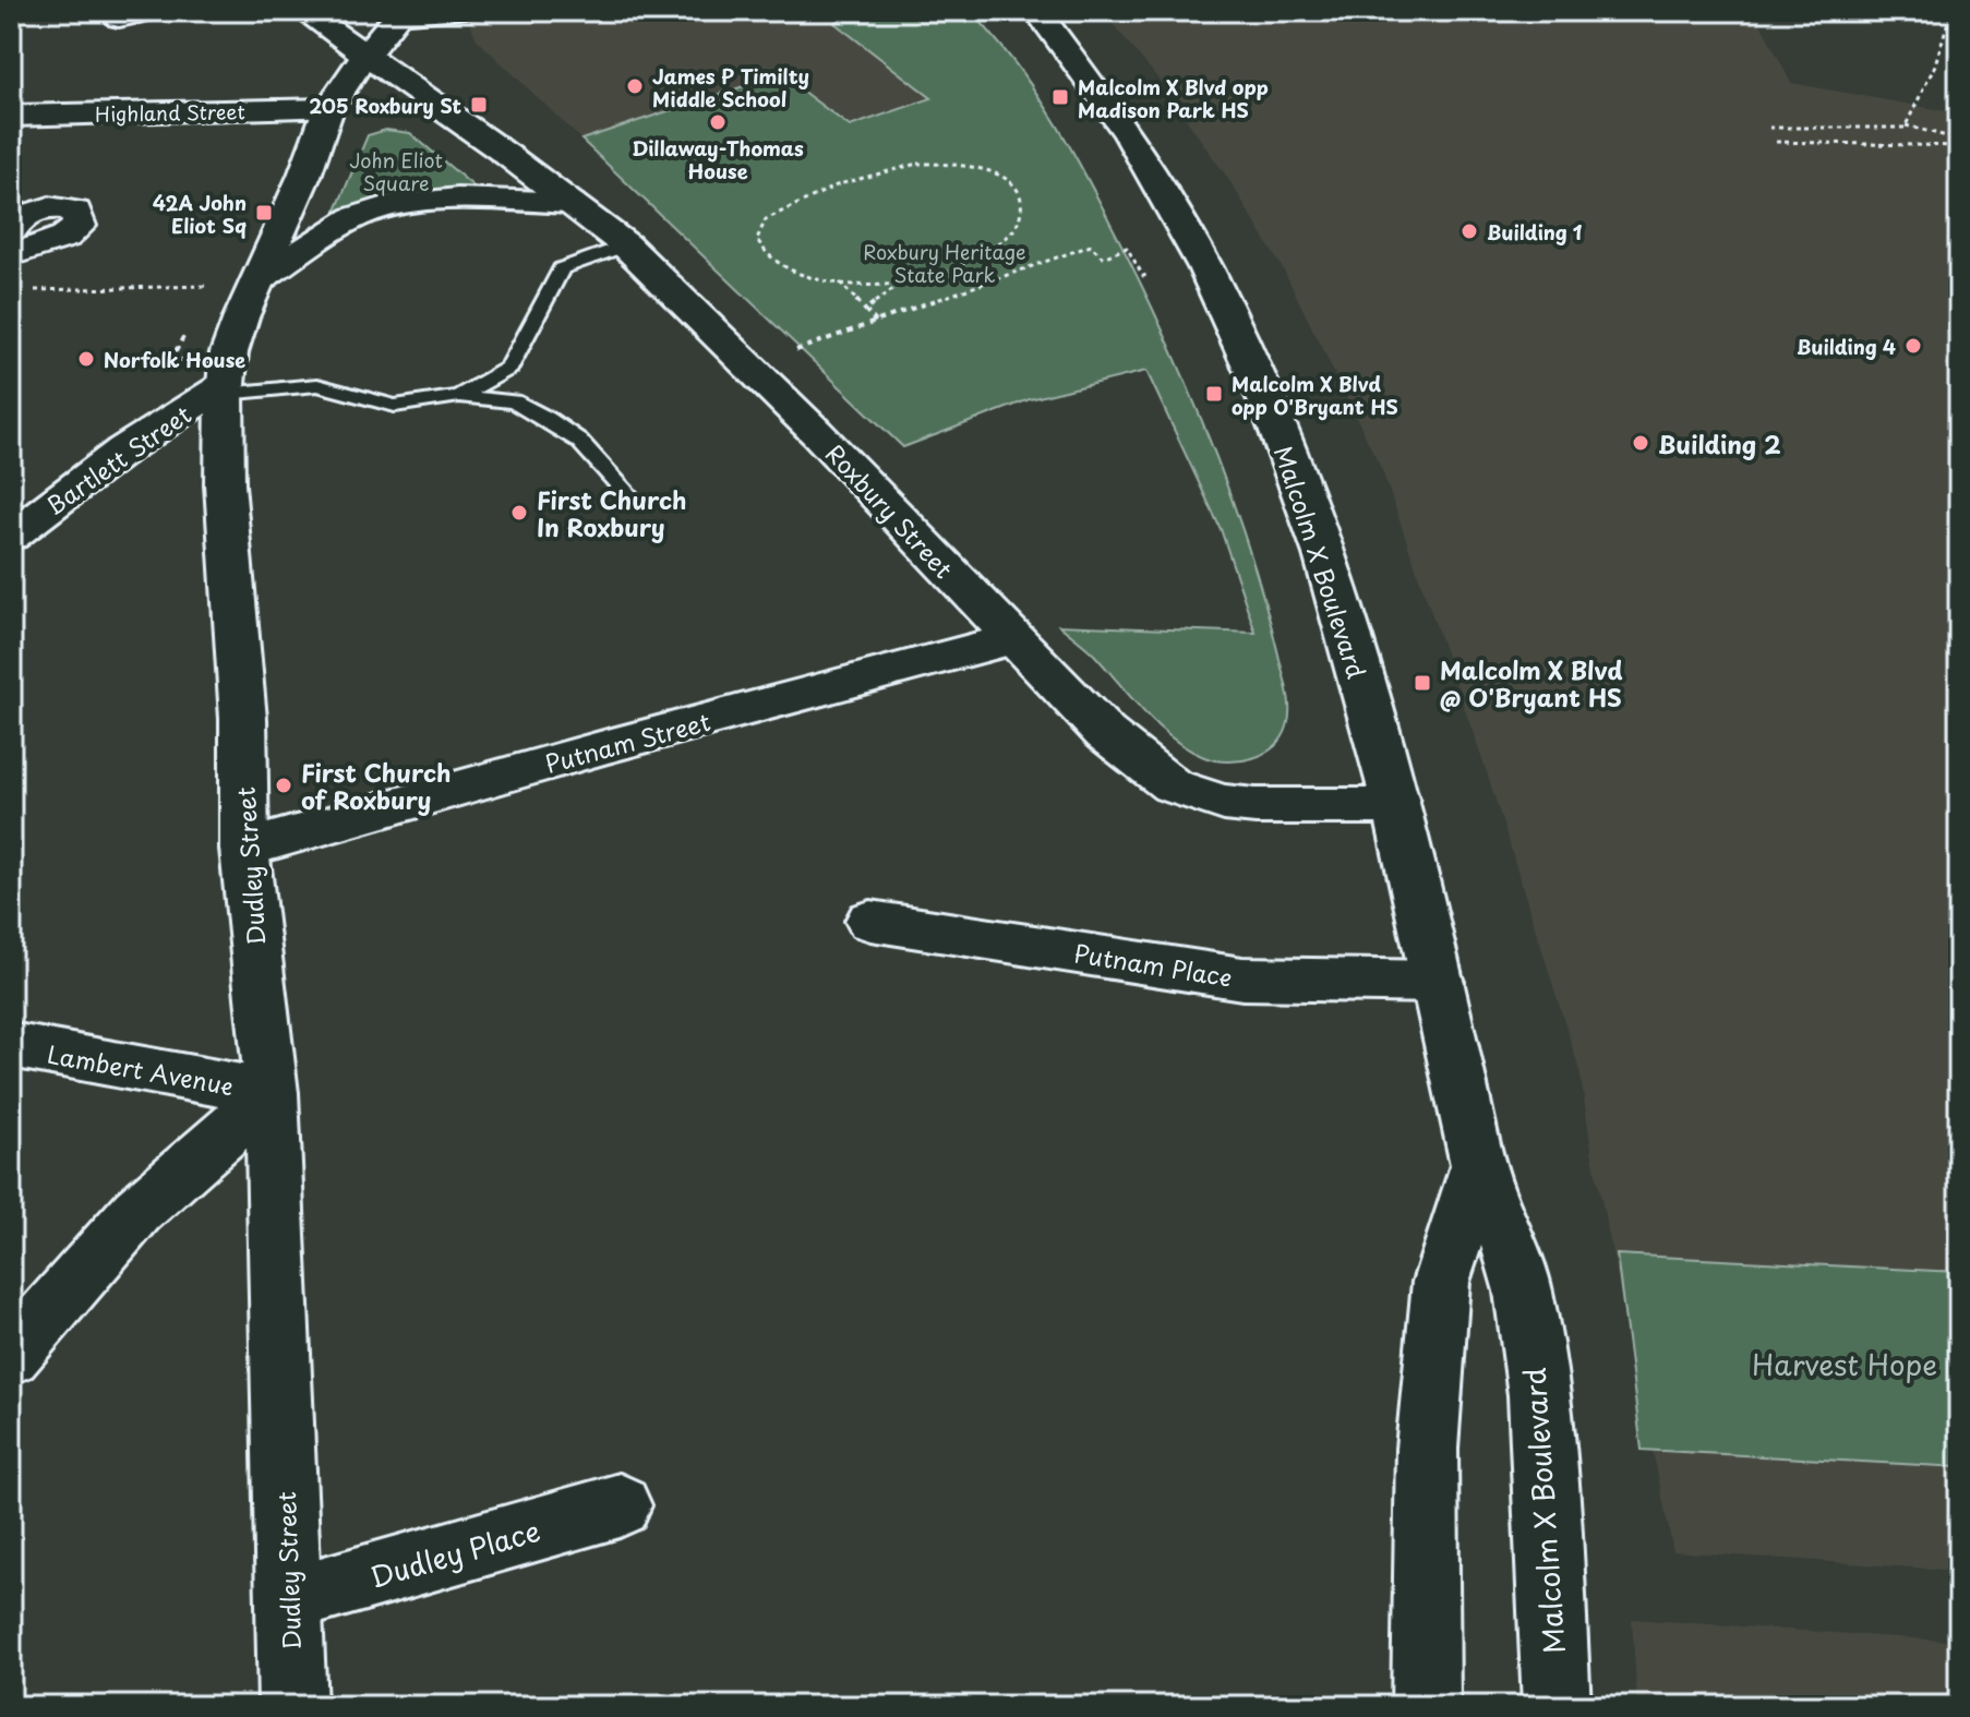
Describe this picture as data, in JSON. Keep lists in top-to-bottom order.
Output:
{
  "streets": {
    "main road": [
      "Highland Street",
      "Bartlett Street",
      "Roxbury Street",
      "Malcolm X Boulevard",
      "Putnam Street",
      "Dudley Street",
      "Putnam Place",
      "Lambert Avenue",
      "Dudley Place"
    ]
  },
  "crossings": [
    ["Highland Street", "Dudley Street"],
    ["Bartlett Street", "Dudley Street"],
    ["Roxbury Street", "Malcolm X Boulevard"],
    ["Roxbury Street", "Putnam Street"],
    ["Roxbury Street", "Dudley Street"],
    ["Malcolm X Boulevard", "Putnam Place"],
    ["Putnam Street", "Dudley Street"],
    ["Dudley Street", "Lambert Avenue"],
    ["Dudley Street", "Dudley Place"]
  ],
  "parks": ["John Eliot Square", "Roxbury Heritage State Park", "Harvest Hope"],
  "places": {
    "other": [
      "James P Timilty Middle School",
      "Dillaway-Thomas House",
      "Building 1",
      "Building 4",
      "Norfolk House",
      "Building 2",
      "First Church In Roxbury",
      "First Church of Roxbury"
    ],
    "transit": [
      "Malcolm X Blvd opp Madison Park HS",
      "205 Roxbury St",
      "42A John Eliot Sq",
      "Malcolm X Blvd opp O'Bryant HS",
      "Malcolm X Blvd @ O'Bryant HS"
    ]
  }
}
